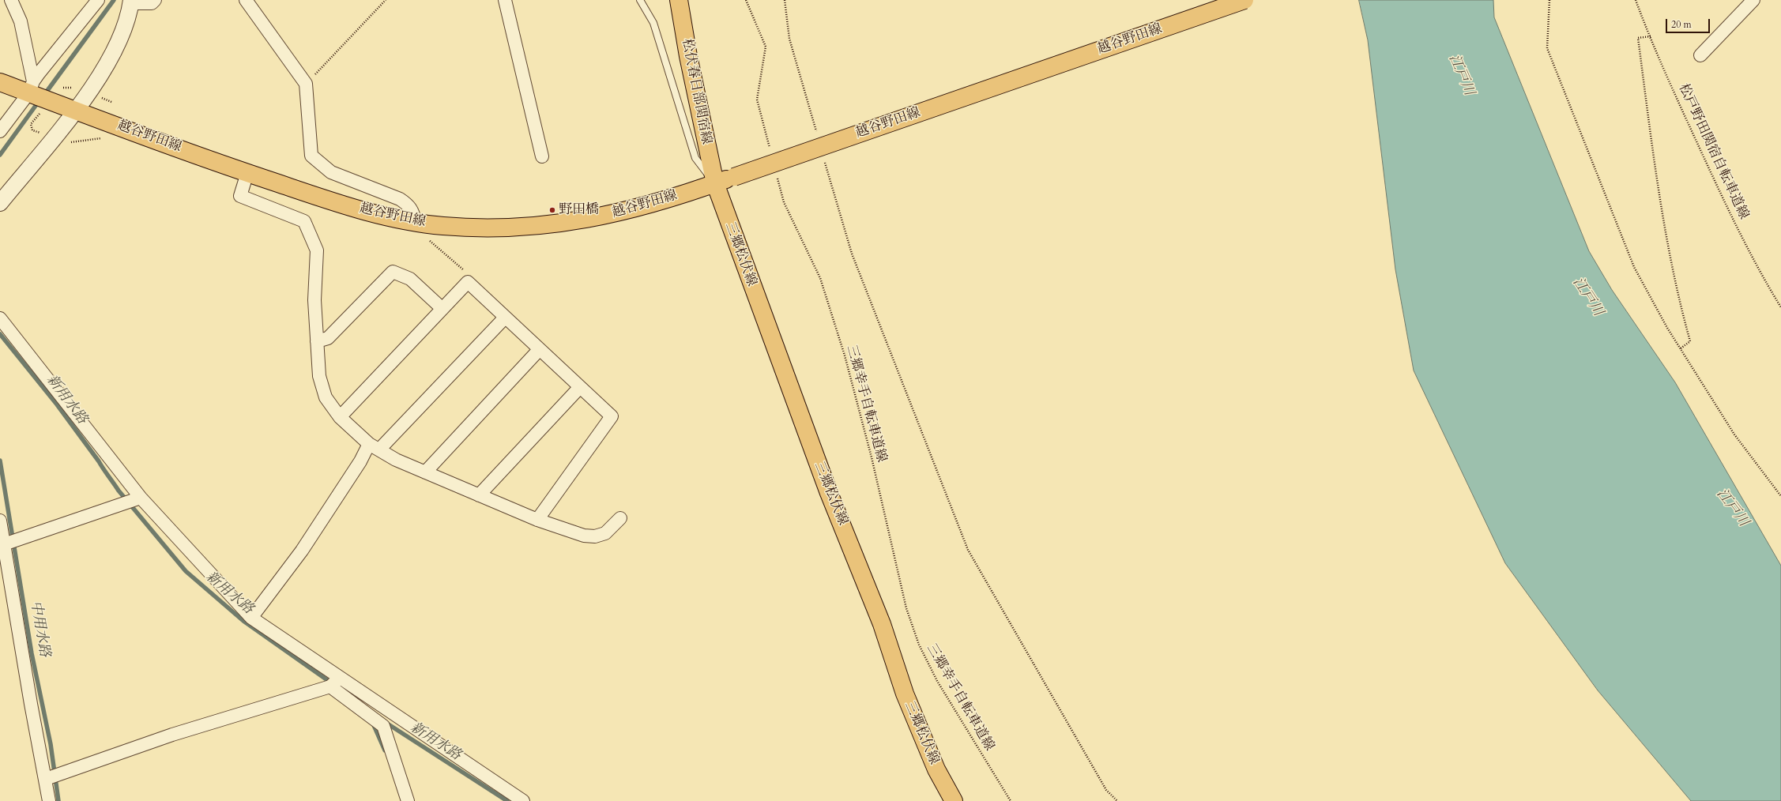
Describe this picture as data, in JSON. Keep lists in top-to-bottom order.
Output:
{
  "streets": {
    "main road": ["越谷野田線", "松伏春日部関宿線", "三郷松伏線"],
    "path": ["松戸野田関宿自転車道線", "三郷幸手自転車道線"]
  },
  "crossings": [
    ["越谷野田線", "松伏春日部関宿線"],
    ["越谷野田線", "三郷松伏線"],
    ["松伏春日部関宿線", "三郷松伏線"]
  ],
  "water": ["江戸川", "新用水路", "中用水路"],
  "places": ["野田橋"],
  "scale_bar": "20 m"
}
